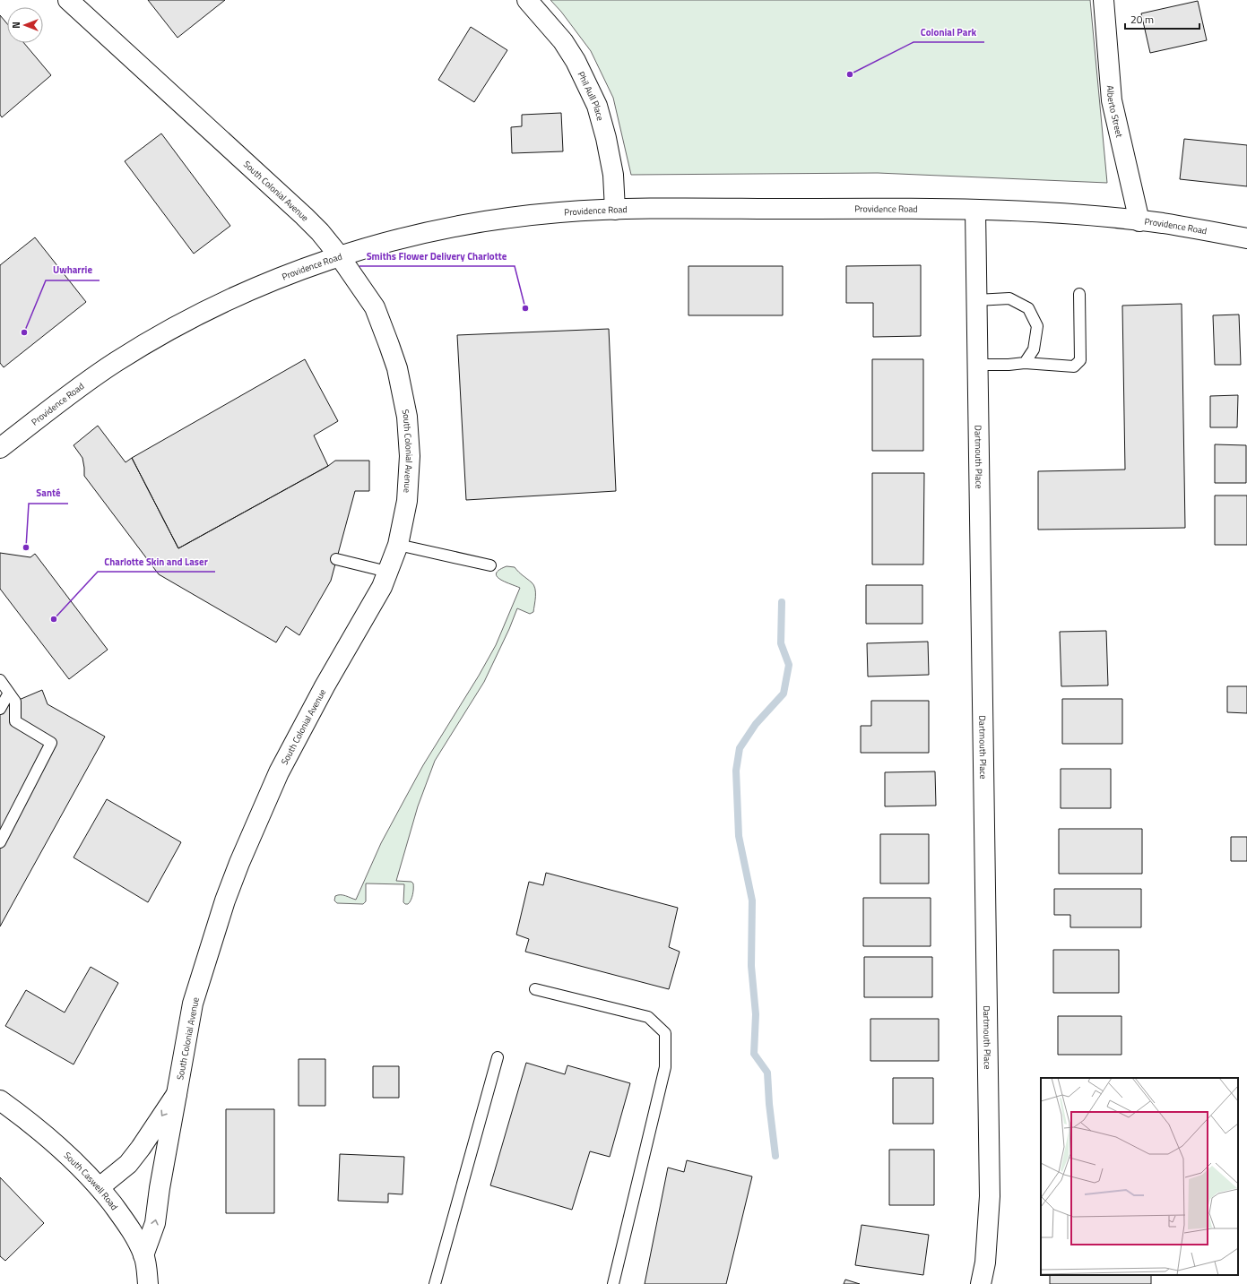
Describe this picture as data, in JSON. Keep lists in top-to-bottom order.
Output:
{
  "streets": {
    "street": [
      "Phil Aull Place",
      "Alberto Street",
      "South Colonial Avenue",
      "Providence Road",
      "Dartmouth Place",
      "South Caswell Road"
    ]
  },
  "crossings": [
    ["Phil Aull Place", "Providence Road"],
    ["Alberto Street", "Providence Road"],
    ["South Colonial Avenue", "Providence Road"],
    ["South Colonial Avenue", "South Caswell Road"],
    ["Providence Road", "Dartmouth Place"]
  ],
  "places": [
    "Colonial Park",
    "Smiths Flower Delivery Charlotte",
    "Uwharrie",
    "Santé",
    "Charlotte Skin and Laser"
  ],
  "scale_bar": "20 m",
  "north": "left"
}
